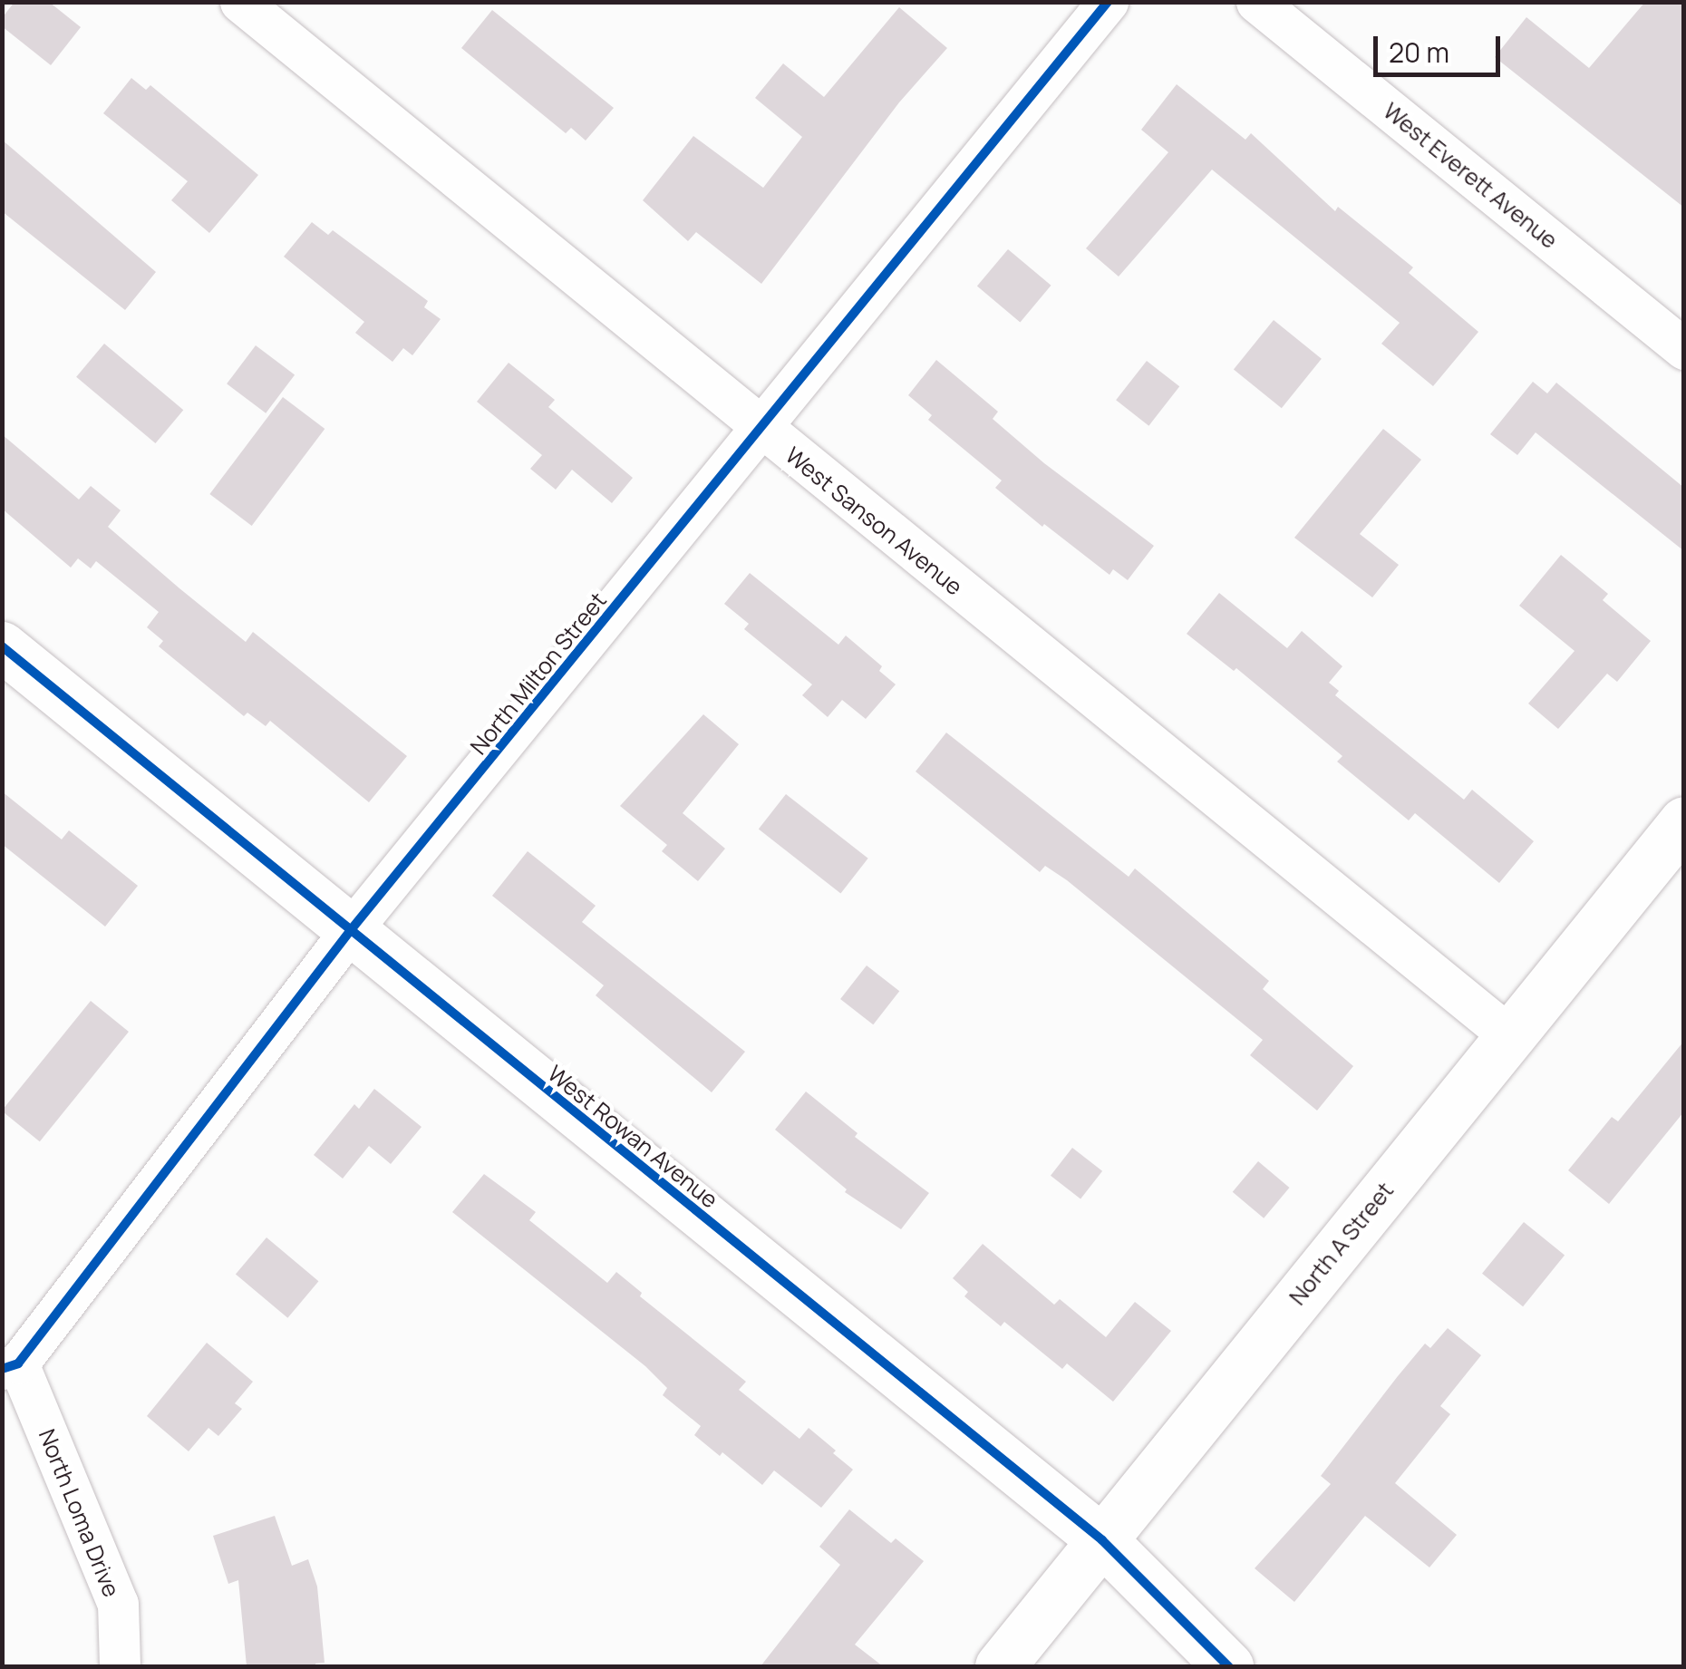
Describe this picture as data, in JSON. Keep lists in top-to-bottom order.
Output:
{
  "streets": {
    "street": [
      "West Everett Avenue",
      "West Sanson Avenue",
      "North Milton Street",
      "West Rowan Avenue",
      "North A Street",
      "North Loma Drive"
    ]
  },
  "crossings": [
    ["West Sanson Avenue", "North Milton Street"],
    ["West Sanson Avenue", "North A Street"],
    ["North Milton Street", "West Rowan Avenue"],
    ["North Milton Street", "North Loma Drive"],
    ["West Rowan Avenue", "North A Street"]
  ],
  "scale_bar": "20 m"
}
